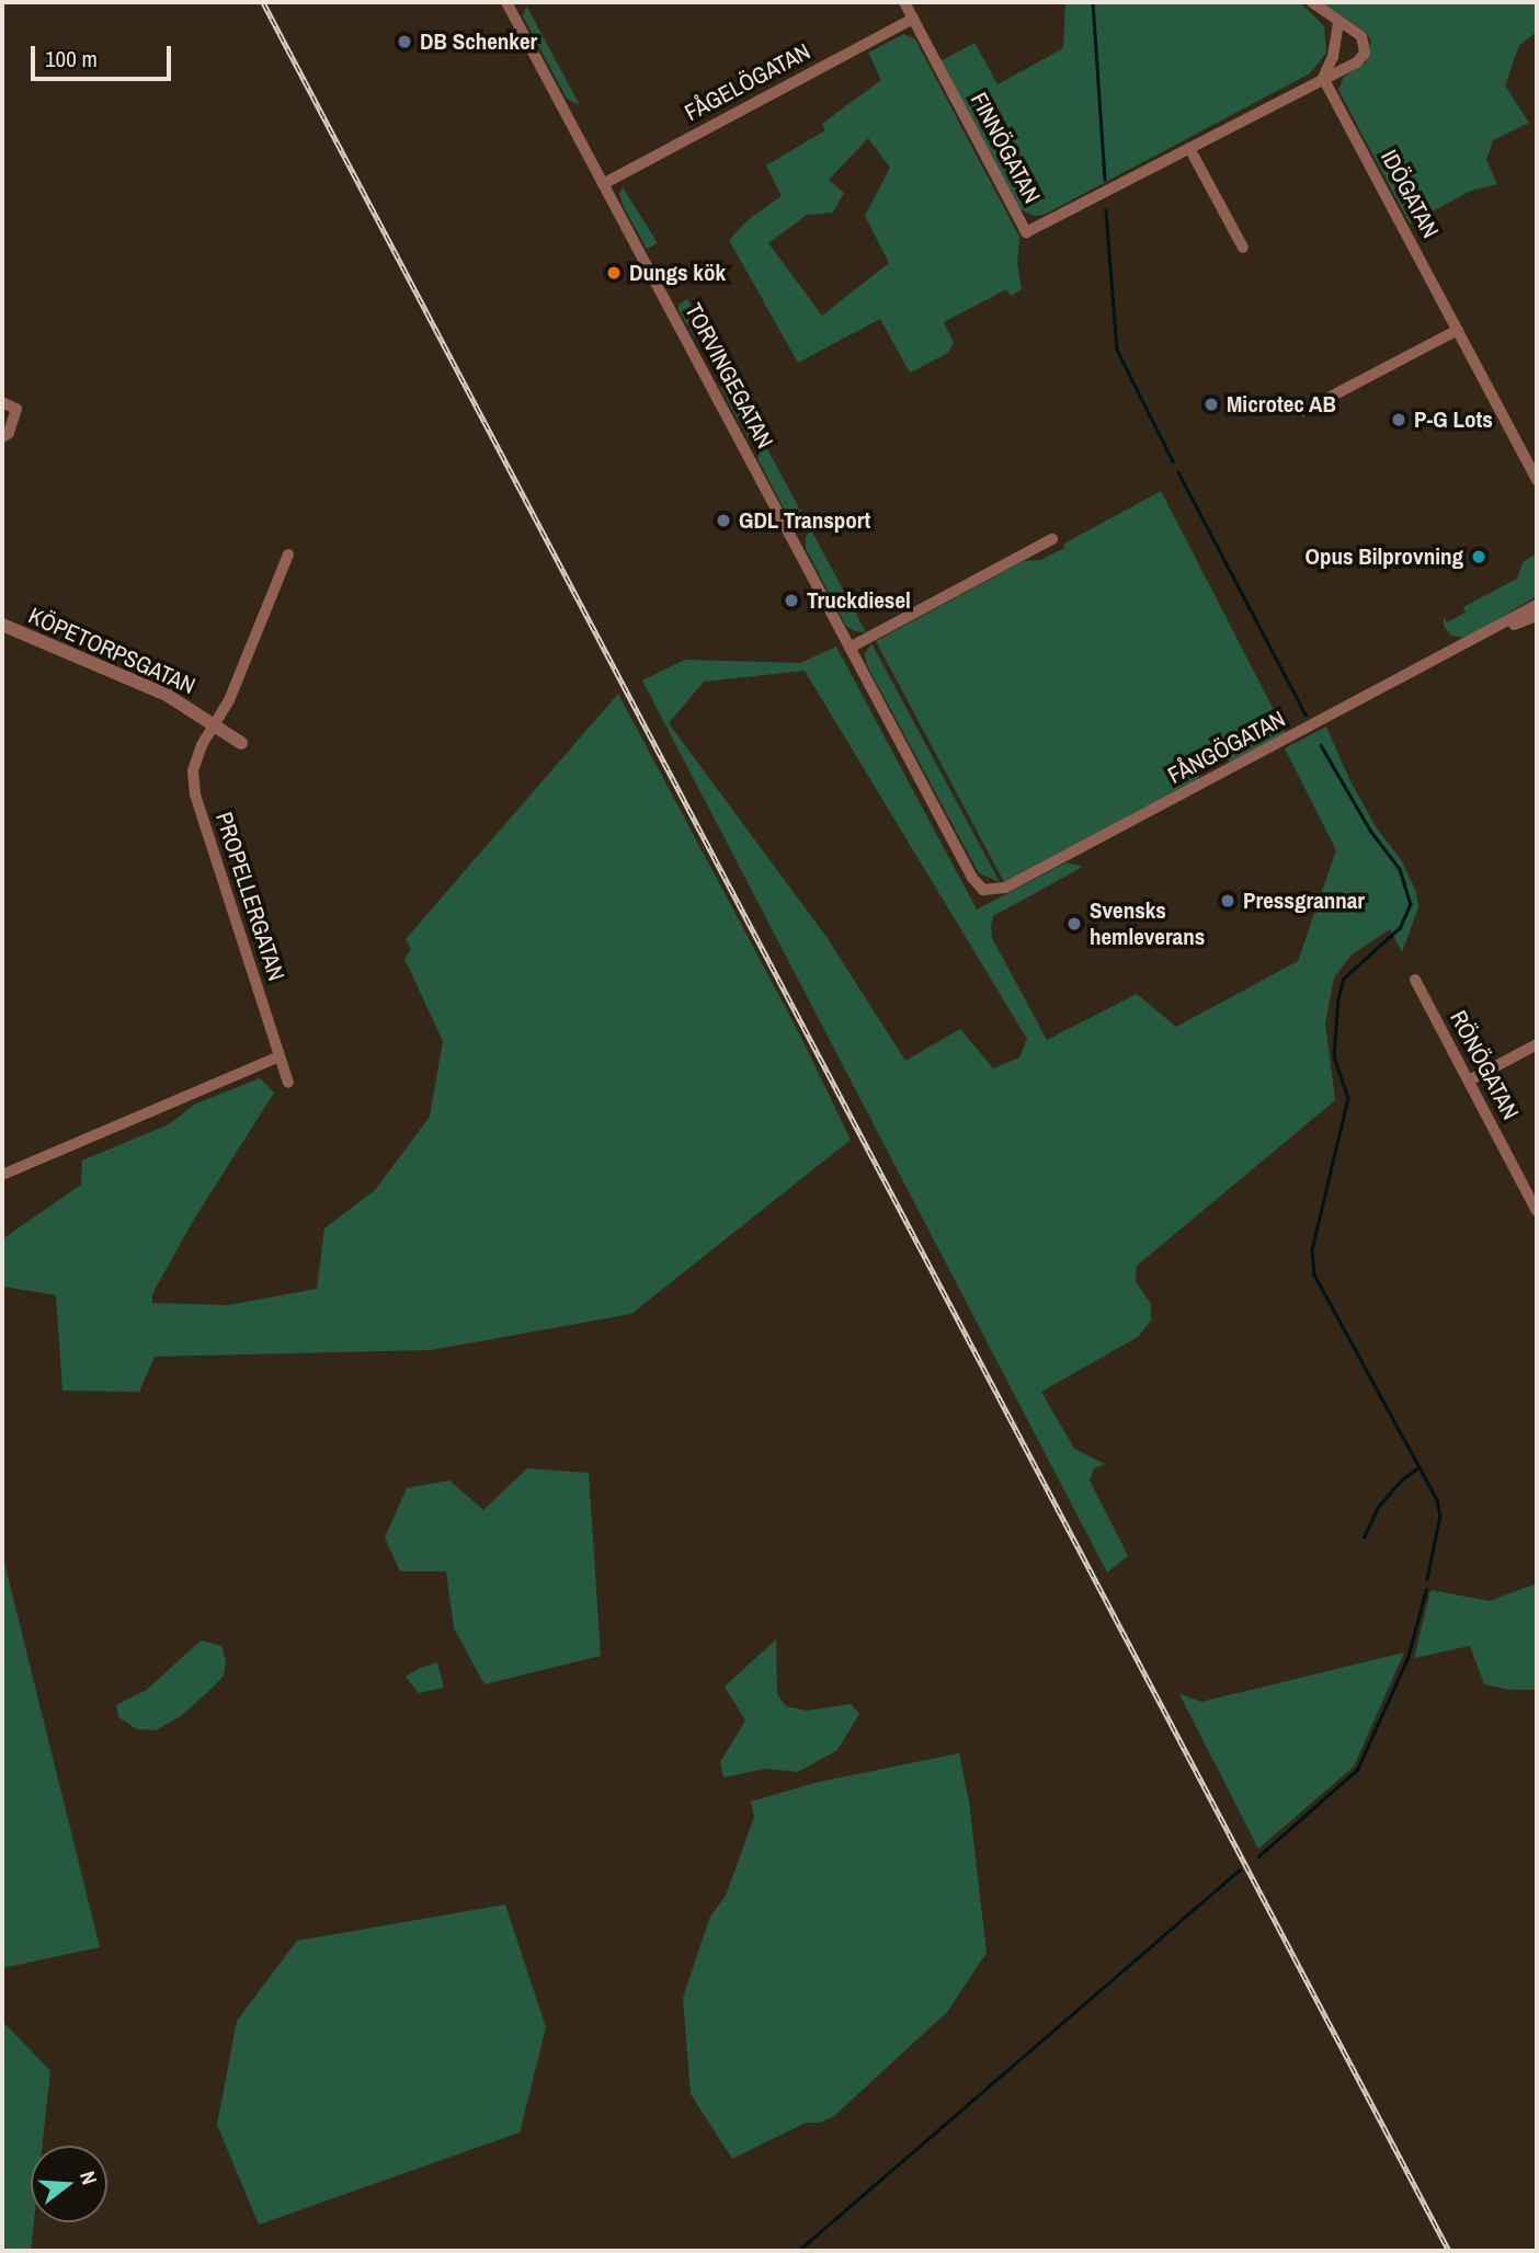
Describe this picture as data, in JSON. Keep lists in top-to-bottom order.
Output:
{
  "streets": {
    "street": [
      "FÅGELÖGATAN",
      "FINNÖGATAN",
      "IDÖGATAN",
      "TORVINGEGATAN",
      "KÖPETORPSGATAN",
      "FÅNGÖGATAN",
      "PROPELLERGATAN",
      "RÖNÖGATAN"
    ]
  },
  "crossings": [
    ["FÅGELÖGATAN", "FINNÖGATAN"],
    ["FÅGELÖGATAN", "TORVINGEGATAN"],
    ["FINNÖGATAN", "IDÖGATAN"],
    ["TORVINGEGATAN", "FÅNGÖGATAN"],
    ["KÖPETORPSGATAN", "PROPELLERGATAN"]
  ],
  "places": [
    "DB Schenker",
    "Dungs kök",
    "Microtec AB",
    "P-G Lots",
    "GDL Transport",
    "Opus Bilprovning",
    "Truckdiesel",
    "Pressgrannar",
    "Svensks hemleverans"
  ],
  "scale_bar": "100 m",
  "north": "right"
}
